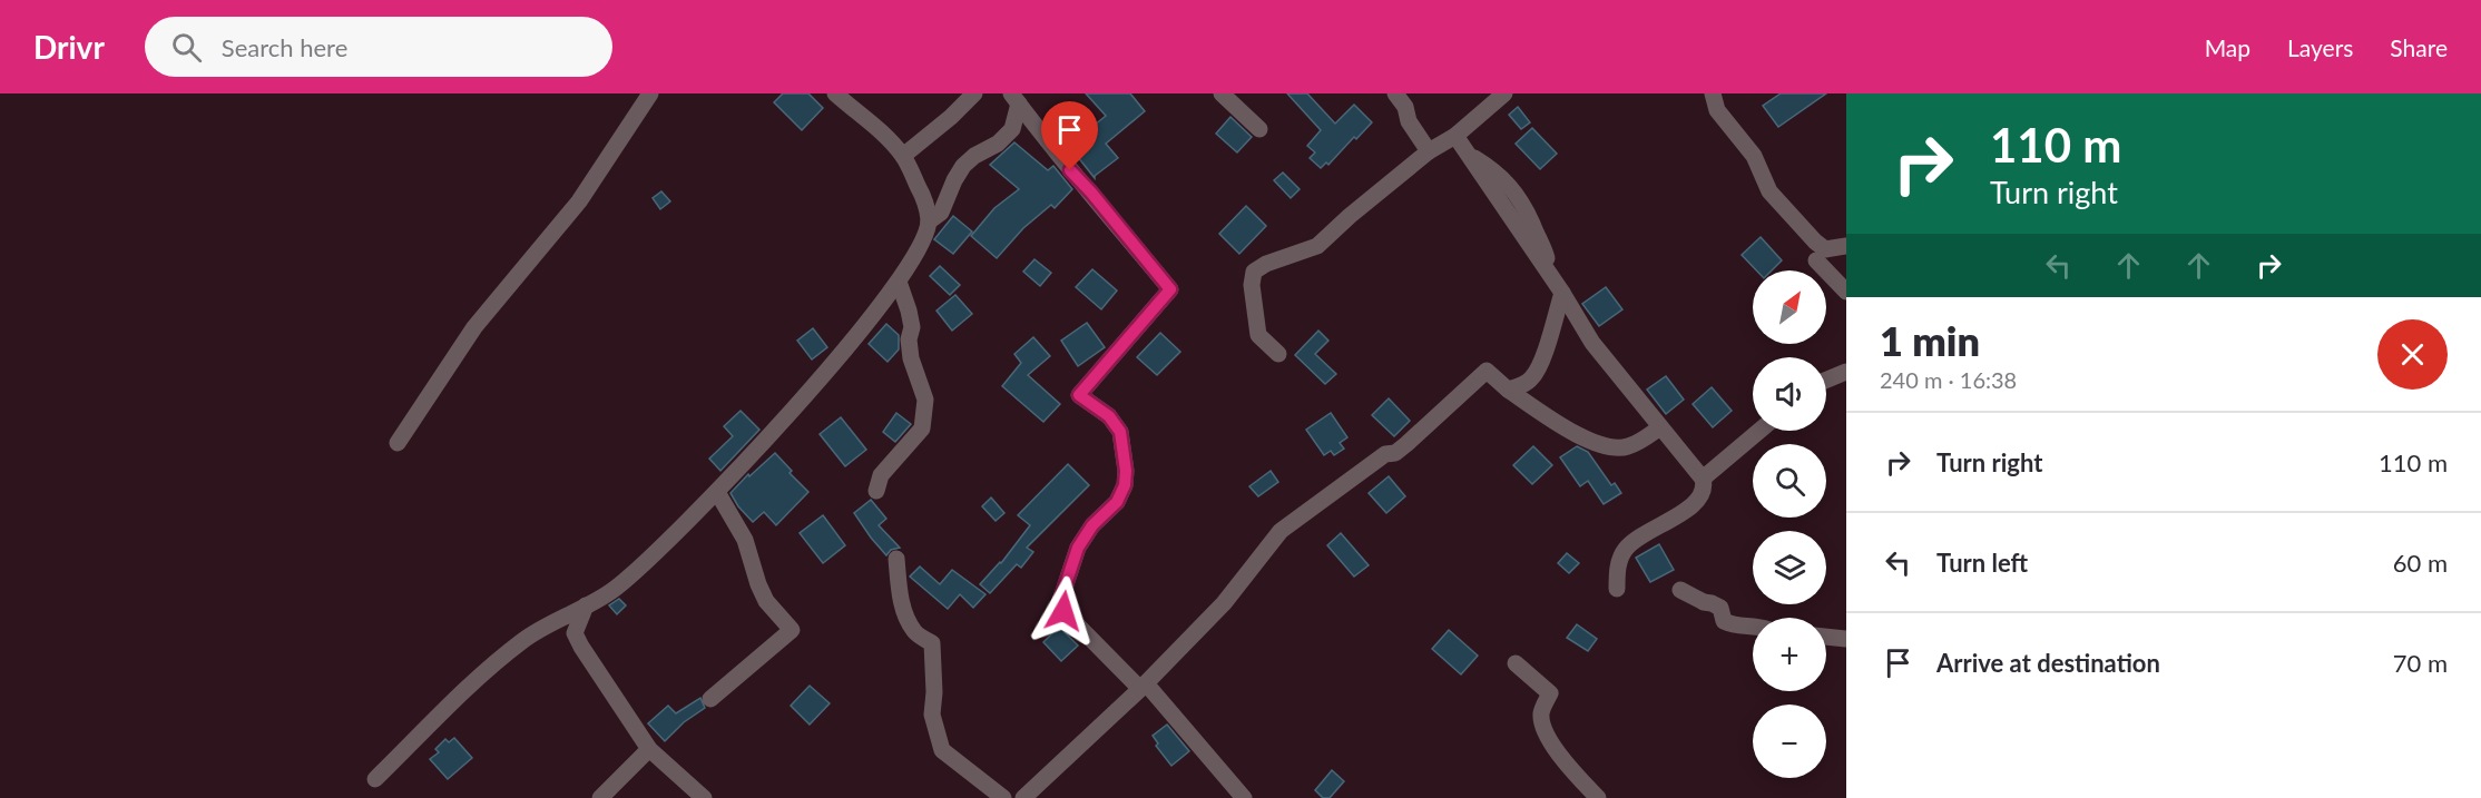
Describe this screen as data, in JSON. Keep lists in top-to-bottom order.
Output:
{
  "north": "top right",
  "page": {
    "header": "Drivr",
    "search": "Search here",
    "nav": ["Map", "Layers", "Share"],
    "turn": ["110 m", "Turn right"],
    "map_buttons": ["+", "−"],
    "heading": ["1 min", "240 m · 16:38"],
    "list": [
      {
        "name": "Turn right",
        "value": "110 m"
      },
      {
        "name": "Turn left",
        "value": "60 m"
      },
      {
        "name": "Arrive at destination",
        "value": "70 m"
      }
    ]
  }
}
